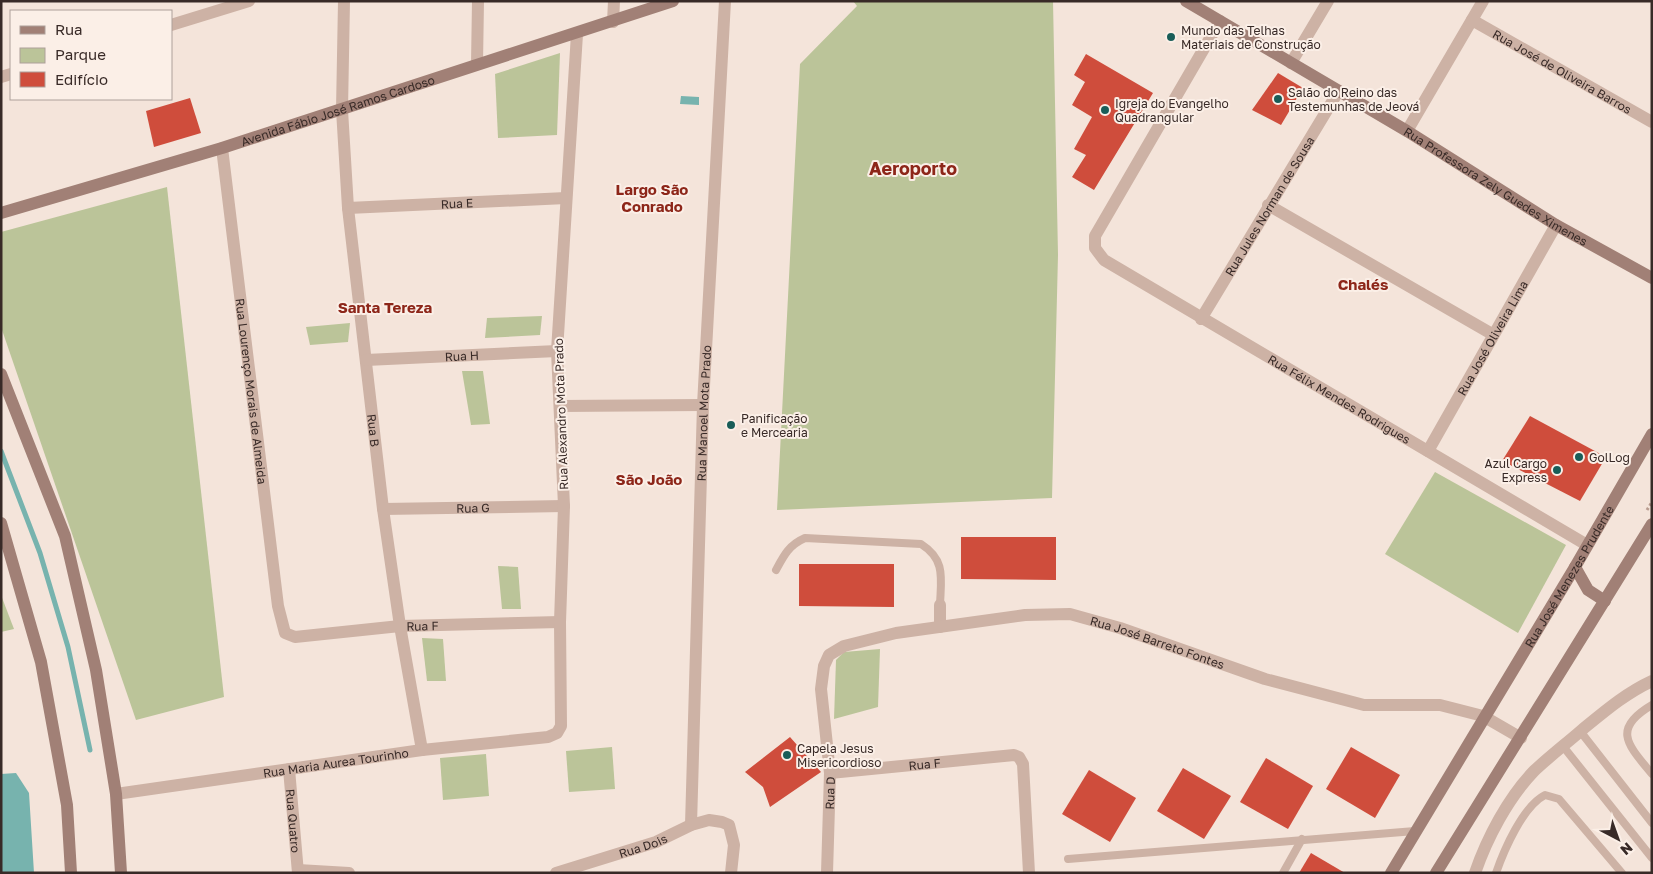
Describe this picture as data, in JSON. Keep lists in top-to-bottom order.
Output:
{
  "streets": {
    "street": [
      "Rua José de Oliveira Barros",
      "Avenida Fábio José Ramos Cardoso",
      "Rua Professora Zely Guedes Ximenes",
      "Rua E",
      "Rua Jules Norman de Sousa",
      "Rua José Oliveira Lima",
      "Rua H",
      "Rua Lourenço Morais de Almeida",
      "Rua Félix Mendes Rodrigues",
      "Rua Manoel Mota Prado",
      "Rua Alexandro Mota Prado",
      "Rua B",
      "Rua G",
      "Rua José Menezes Prudente",
      "Rua F",
      "Rua José Barreto Fontes",
      "Rua Maria Aurea Tourinho",
      "Rua D",
      "Rua Quatro",
      "Rua Dois"
    ]
  },
  "crossings": [
    ["Avenida Fábio José Ramos Cardoso", "Rua Lourenço Morais de Almeida"],
    ["Avenida Fábio José Ramos Cardoso", "Rua Alexandro Mota Prado"],
    ["Avenida Fábio José Ramos Cardoso", "Rua B"],
    ["Rua Professora Zely Guedes Ximenes", "Rua Jules Norman de Sousa"],
    ["Rua Professora Zely Guedes Ximenes", "Rua José Oliveira Lima"],
    ["Rua Professora Zely Guedes Ximenes", "Rua Félix Mendes Rodrigues"],
    ["Rua E", "Rua Alexandro Mota Prado"],
    ["Rua E", "Rua B"],
    ["Rua Jules Norman de Sousa", "Rua Félix Mendes Rodrigues"],
    ["Rua José Oliveira Lima", "Rua Félix Mendes Rodrigues"],
    ["Rua H", "Rua Alexandro Mota Prado"],
    ["Rua H", "Rua B"],
    ["Rua Lourenço Morais de Almeida", "Rua F"],
    ["Rua Félix Mendes Rodrigues", "Rua José Menezes Prudente"],
    ["Rua Manoel Mota Prado", "Rua Dois"],
    ["Rua Alexandro Mota Prado", "Rua G"],
    ["Rua Alexandro Mota Prado", "Rua F"],
    ["Rua Alexandro Mota Prado", "Rua Maria Aurea Tourinho"],
    ["Rua B", "Rua G"],
    ["Rua B", "Rua F"],
    ["Rua B", "Rua Maria Aurea Tourinho"],
    ["Rua José Menezes Prudente", "Rua José Barreto Fontes"],
    ["Rua F", "Rua D"],
    ["Rua José Barreto Fontes", "Rua D"],
    ["Rua Maria Aurea Tourinho", "Rua Quatro"]
  ],
  "districts": [
    "Aeroporto",
    "Largo São Conrado",
    "Chalés",
    "Santa Tereza",
    "São João"
  ],
  "places": [
    "Mundo das Telhas Materiais de Construção",
    "Salão do Reino das Testemunhas de Jeová",
    "Igreja do Evangelho Quadrangular",
    "Panificação e Mercearia",
    "GolLog",
    "Azul Cargo Express",
    "Capela Jesus Misericordioso"
  ],
  "legend": ["Rua", "Parque", "Edifício"],
  "north": "bottom right"
}
